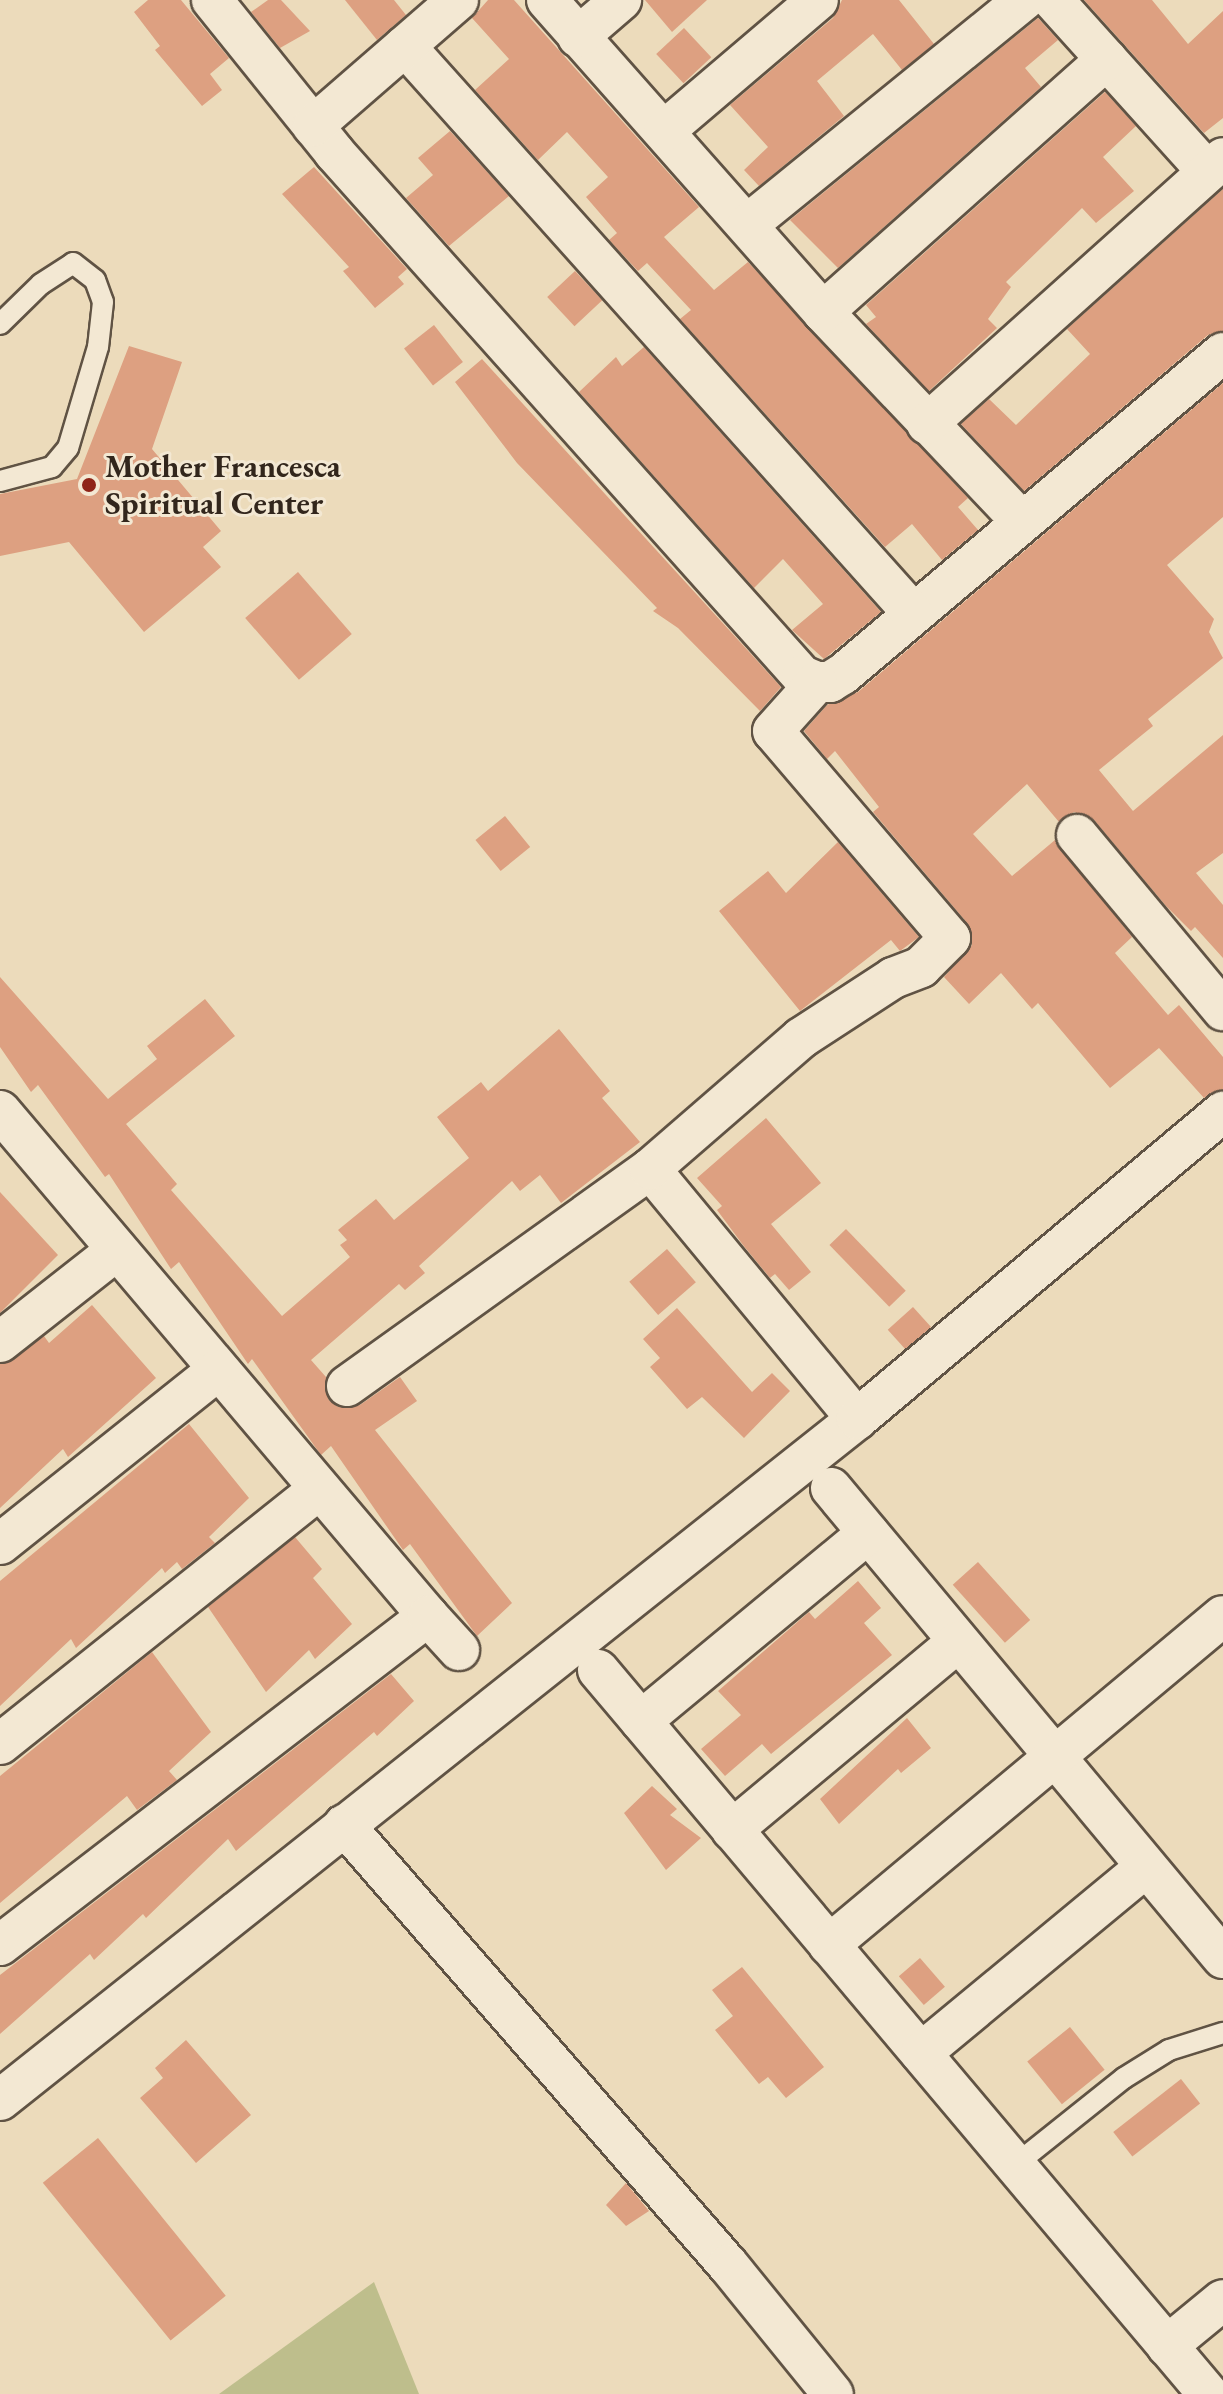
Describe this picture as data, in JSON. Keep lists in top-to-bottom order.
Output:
{
  "places": ["Mother Francesca Spiritual Center"]
}
